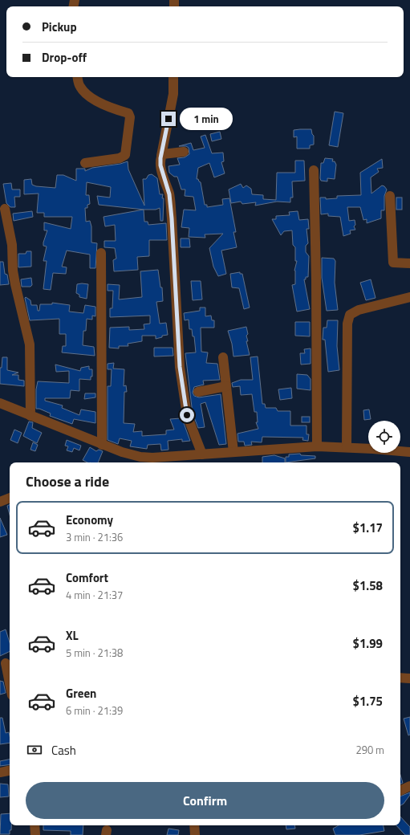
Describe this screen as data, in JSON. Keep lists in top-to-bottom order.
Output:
{
  "page": {
    "banner": ["Pickup", "Drop-off"],
    "bubble": "1 min",
    "heading": "Choose a ride",
    "list": [
      {
        "name": "Economy",
        "note": "3 min · 21:36",
        "value": "$1.17"
      },
      {
        "name": "Comfort",
        "note": "4 min · 21:37",
        "value": "$1.58"
      },
      {
        "name": "XL",
        "note": "5 min · 21:38",
        "value": "$1.99"
      },
      {
        "name": "Green",
        "note": "6 min · 21:39",
        "value": "$1.75"
      }
    ],
    "pay": ["Cash", "290 m"],
    "buttons": "Confirm"
  }
}
